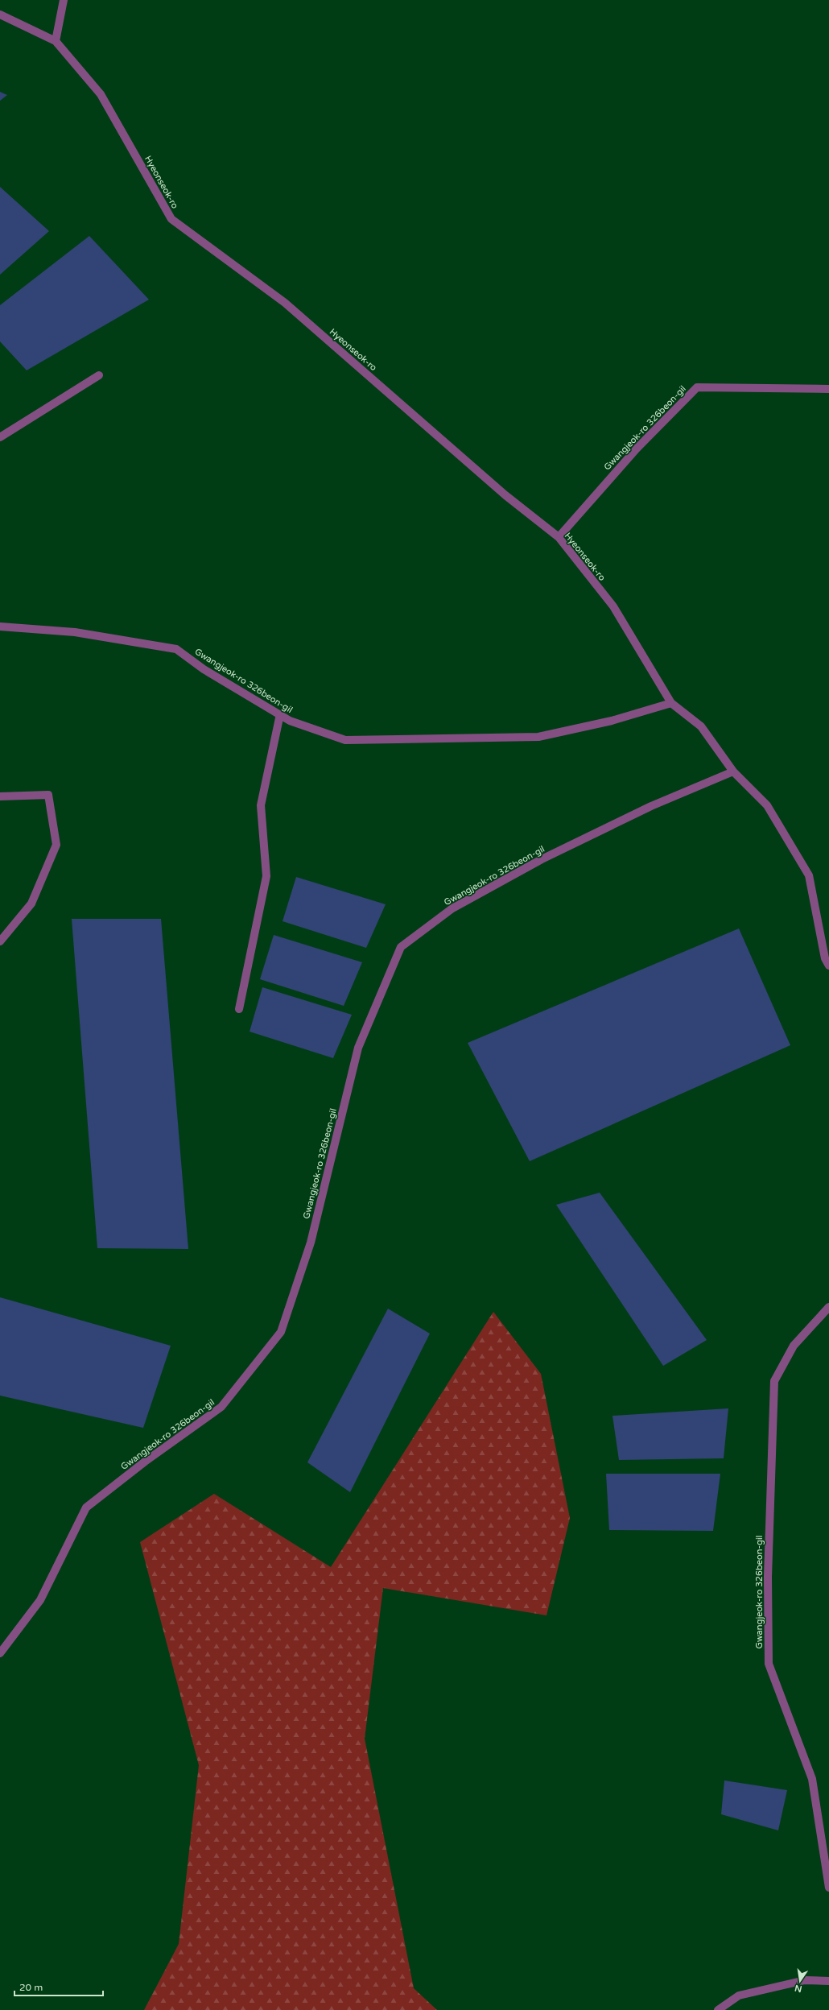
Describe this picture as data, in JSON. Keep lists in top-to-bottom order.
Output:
{
  "streets": {
    "street": ["Hyeonseok-ro", "Gwangjeok-ro 326beon-gil"]
  },
  "crossings": [
    ["Hyeonseok-ro", "Gwangjeok-ro 326beon-gil"]
  ],
  "scale_bar": "20 m",
  "north": "bottom"
}
